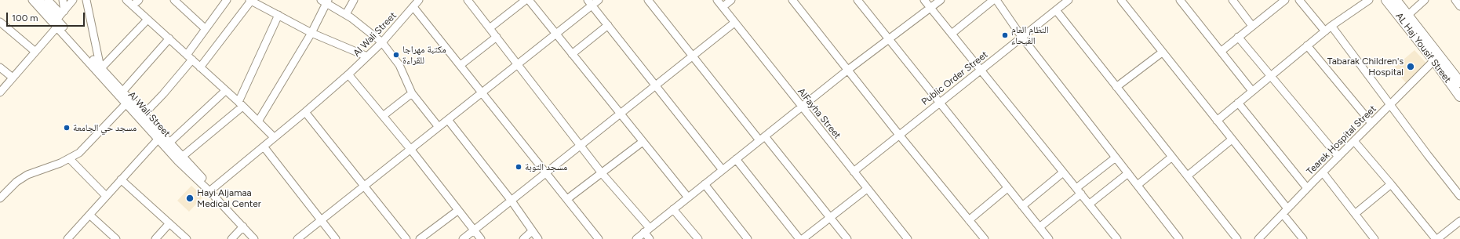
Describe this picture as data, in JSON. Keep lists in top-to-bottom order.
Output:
{
  "streets": {
    "main road": ["AL Haj Yousif Street"],
    "street": [
      "Al Wali Street",
      "Public Order Street",
      "AlFayha Street",
      "Tearek Hospital Street"
    ]
  },
  "crossings": [
    ["AL Haj Yousif Street", "Tearek Hospital Street"],
    ["Public Order Street", "AlFayha Street"]
  ],
  "places": [
    "النظام العام الفيحاء",
    "مكتبة مهراجا للقراءة",
    "Tabarak Children's Hospital",
    "مسجد حي الجامعة",
    "مسجد التوبة",
    "Hayi Aljamaa Medical Center"
  ],
  "scale_bar": "100 m"
}
